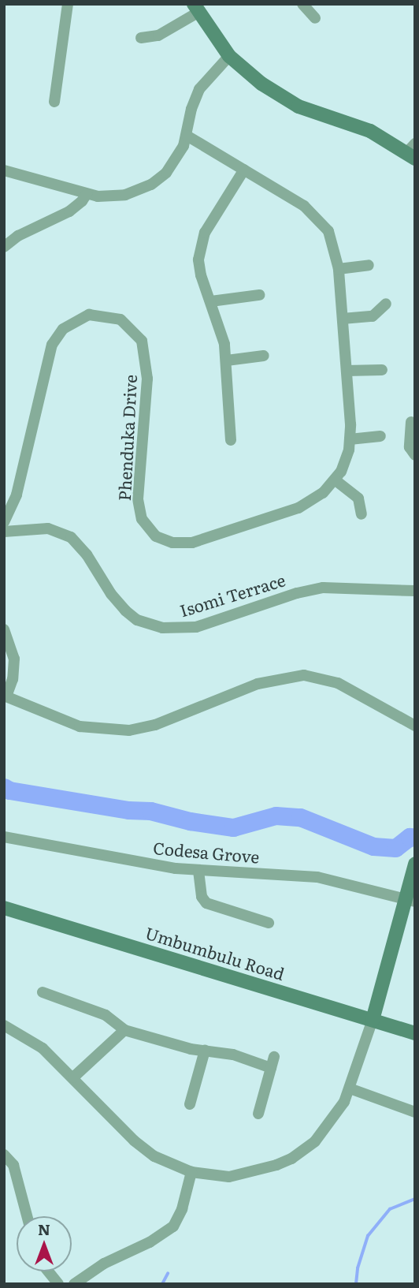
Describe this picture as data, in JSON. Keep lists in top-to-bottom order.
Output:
{
  "streets": {
    "main road": ["Umbumbulu Road"],
    "street": ["Phenduka Drive", "Isomi Terrace", "Codesa Grove"]
  },
  "north": "top"
}
